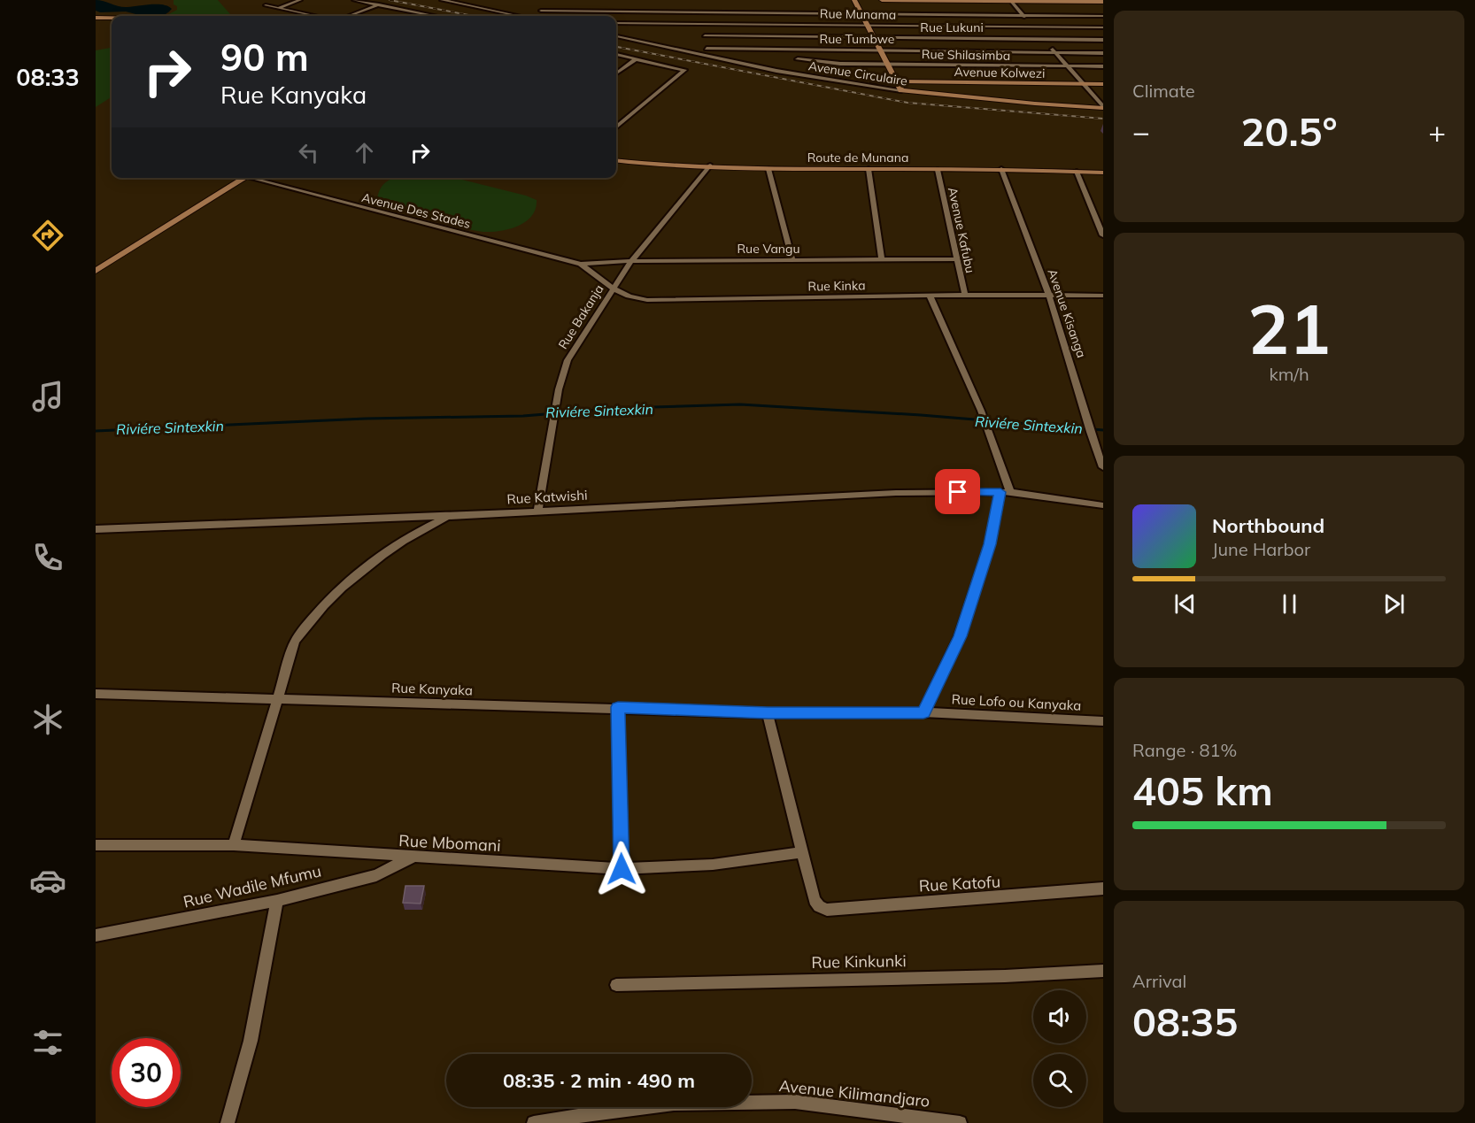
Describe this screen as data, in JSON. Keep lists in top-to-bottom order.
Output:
{
  "streets": {
    "street": [
      "Rue Munama",
      "Rue Lukuni",
      "Rue Tumbwe",
      "Rue Shilasimba",
      "Avenue Kolwezi",
      "Avenue Circulaire",
      "Route de Munana",
      "Avenue Des Stades",
      "Avenue Kafubu",
      "Rue Vangu",
      "Rue Kinka",
      "Avenue Kisanga",
      "Rue Bakanja",
      "Rue Katwishi",
      "Rue Kanyaka",
      "Rue Lofo ou Kanyaka",
      "Rue Mbomani",
      "Rue Katofu",
      "Rue Wadile Mfumu",
      "Rue Kinkunki",
      "Avenue Kilimandjaro"
    ]
  },
  "crossings": [
    ["Route de Munana", "Avenue Kafubu"],
    ["Route de Munana", "Avenue Kisanga"],
    ["Route de Munana", "Rue Bakanja"],
    ["Avenue Des Stades", "Rue Vangu"],
    ["Avenue Des Stades", "Rue Kinka"],
    ["Avenue Kafubu", "Rue Vangu"],
    ["Avenue Kafubu", "Rue Kinka"],
    ["Rue Vangu", "Rue Kinka"],
    ["Rue Vangu", "Rue Bakanja"],
    ["Rue Kinka", "Avenue Kisanga"],
    ["Rue Kinka", "Rue Bakanja"],
    ["Rue Bakanja", "Rue Katwishi"],
    ["Rue Kanyaka", "Rue Lofo ou Kanyaka"],
    ["Rue Mbomani", "Rue Katofu"],
    ["Rue Mbomani", "Rue Wadile Mfumu"]
  ],
  "water": ["Riviére Sintexkin"],
  "page": {
    "tabs": "08:33",
    "tile": [
      "Climate",
      ["21", "km/h"],
      ["Range · 81%", "405 km"],
      ["Arrival", "08:35"]
    ],
    "turn": ["90 m", "Rue Kanyaka"],
    "heat": ["−", "20.5°", "+"],
    "song": ["Northbound", "June Harbor"],
    "limit": "30",
    "trip": "08:35 · 2 min · 490 m"
  }
}
